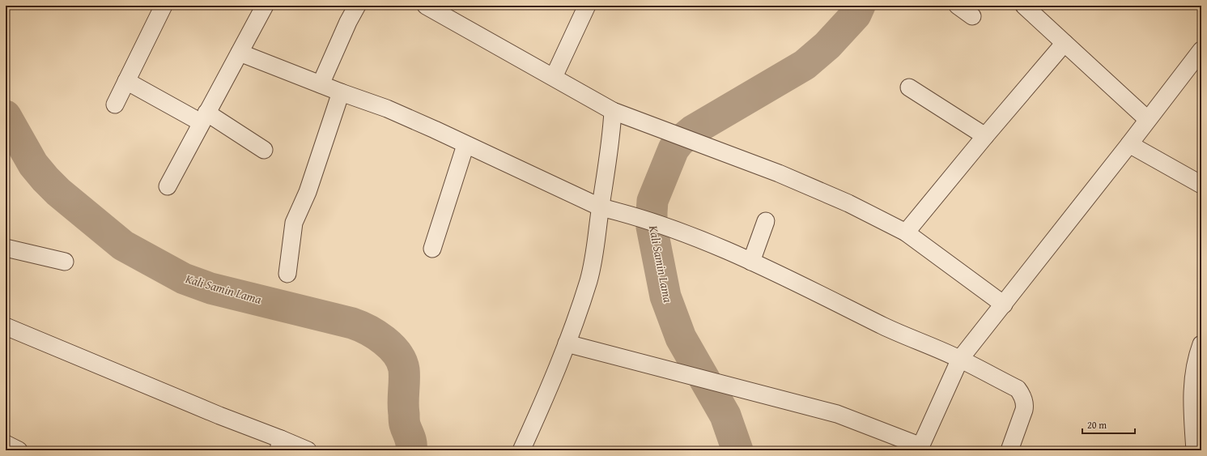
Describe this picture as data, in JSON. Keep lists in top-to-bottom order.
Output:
{
  "water": ["Kali Samin Lama"],
  "scale_bar": "20 m"
}
